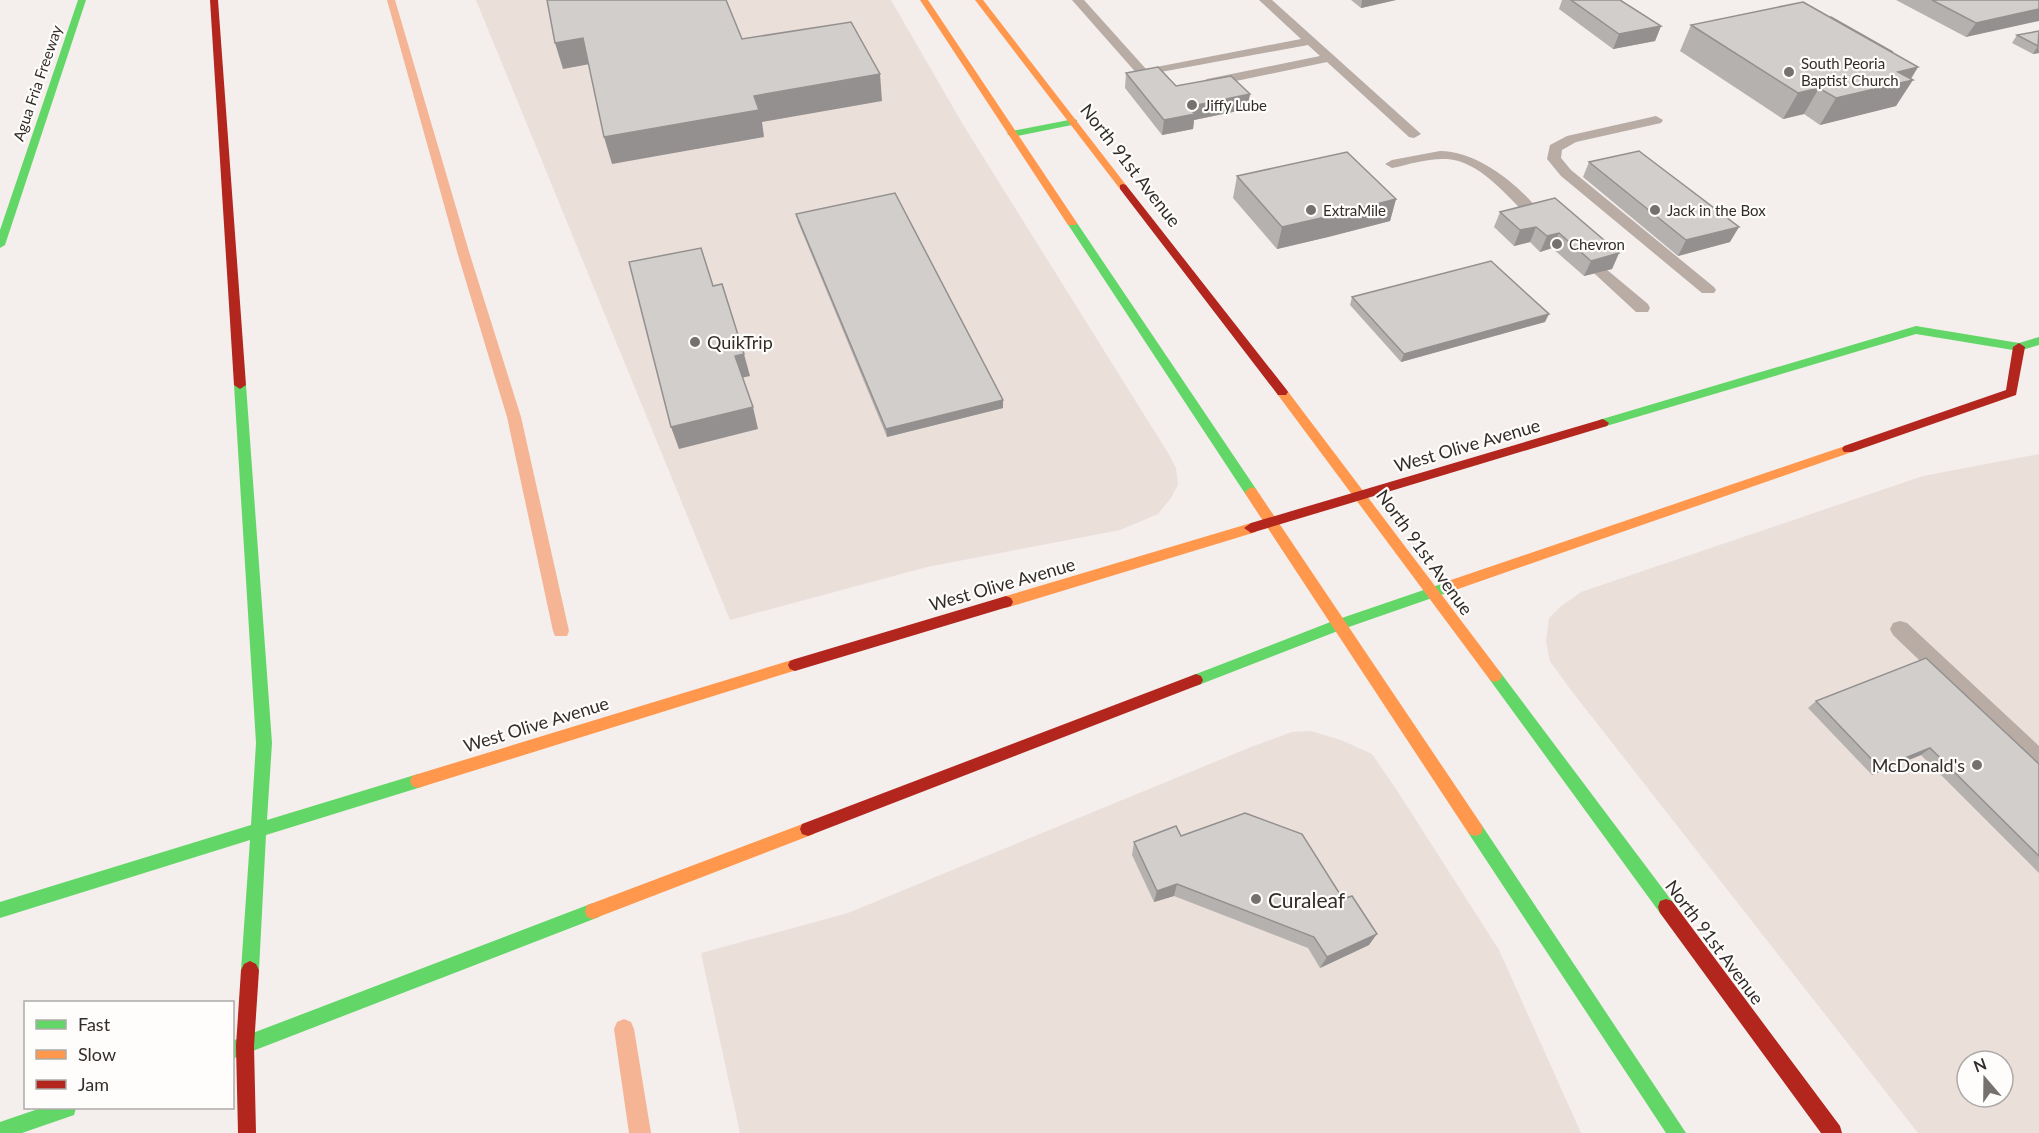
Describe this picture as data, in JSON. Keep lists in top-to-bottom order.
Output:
{
  "streets": {
    "main road": ["Agua Fria Freeway", "North 91st Avenue", "West Olive Avenue"]
  },
  "crossings": [
    ["North 91st Avenue", "West Olive Avenue"]
  ],
  "places": [
    "South Peoria Baptist Church",
    "Jiffy Lube",
    "ExtraMile",
    "Jack in the Box",
    "Chevron",
    "QuikTrip",
    "McDonald's",
    "Curaleaf"
  ],
  "legend": ["Fast", "Slow", "Jam"],
  "north": "top"
}
